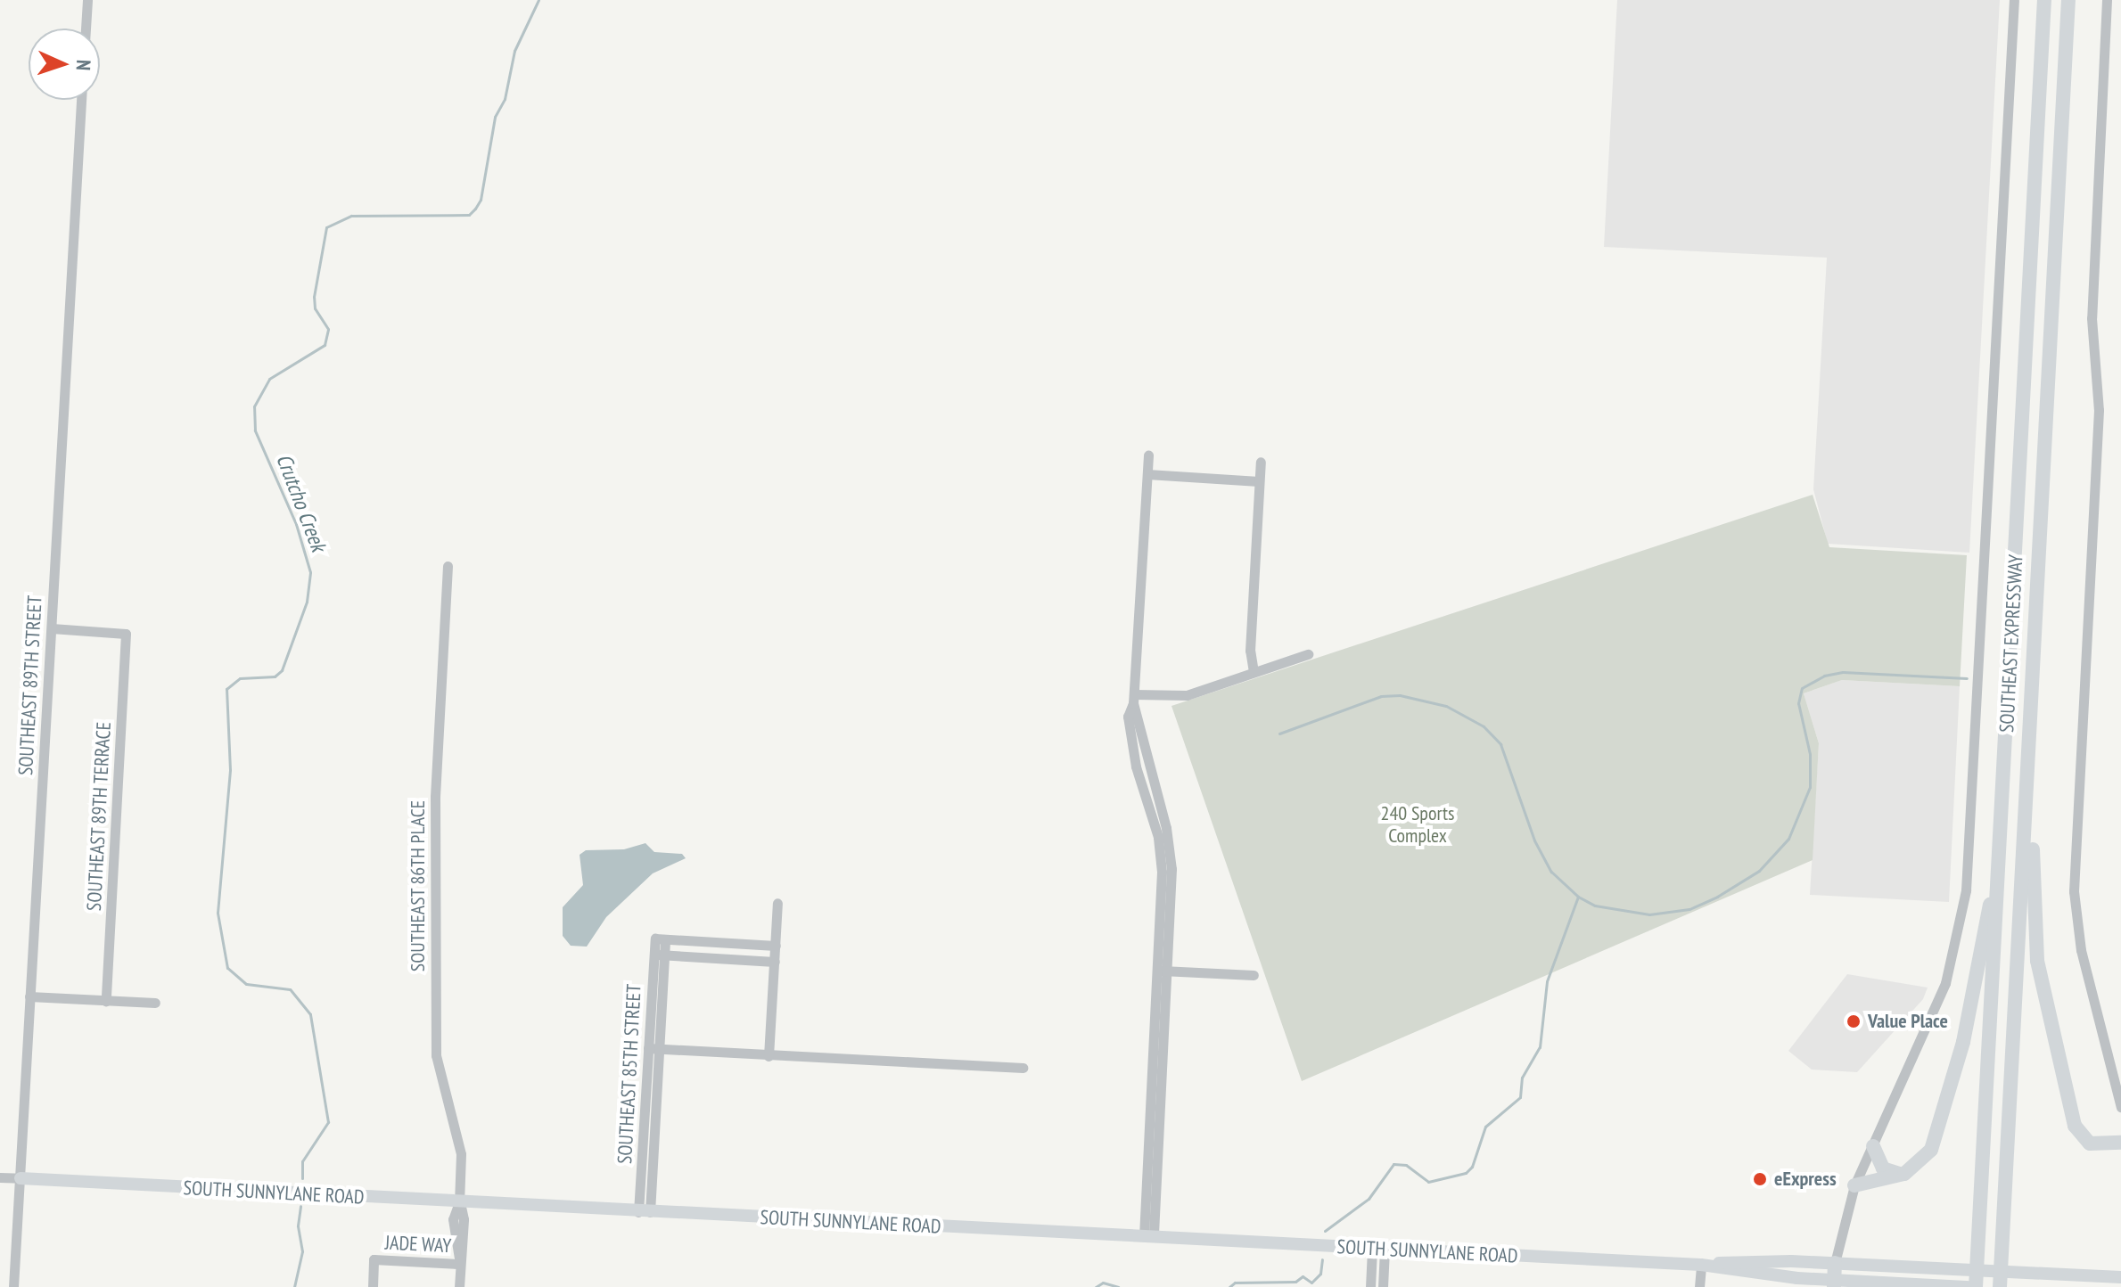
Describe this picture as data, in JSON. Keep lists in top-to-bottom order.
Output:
{
  "streets": {
    "highway": ["SOUTHEAST EXPRESSWAY"],
    "main road": ["SOUTH SUNNYLANE ROAD"],
    "street": [
      "SOUTHEAST 89TH STREET",
      "SOUTHEAST 89TH TERRACE",
      "SOUTHEAST 86TH PLACE",
      "SOUTHEAST 85TH STREET",
      "JADE WAY"
    ]
  },
  "crossings": [
    ["SOUTHEAST EXPRESSWAY", "SOUTH SUNNYLANE ROAD"],
    ["SOUTHEAST 89TH STREET", "SOUTHEAST 89TH TERRACE"],
    ["SOUTHEAST 89TH STREET", "SOUTH SUNNYLANE ROAD"],
    ["SOUTHEAST 86TH PLACE", "SOUTH SUNNYLANE ROAD"],
    ["SOUTHEAST 86TH PLACE", "JADE WAY"],
    ["SOUTHEAST 85TH STREET", "SOUTH SUNNYLANE ROAD"]
  ],
  "water": ["Crutcho Creek"],
  "parks": ["240 Sports Complex"],
  "places": ["Value Place", "eExpress"],
  "north": "right"
}
